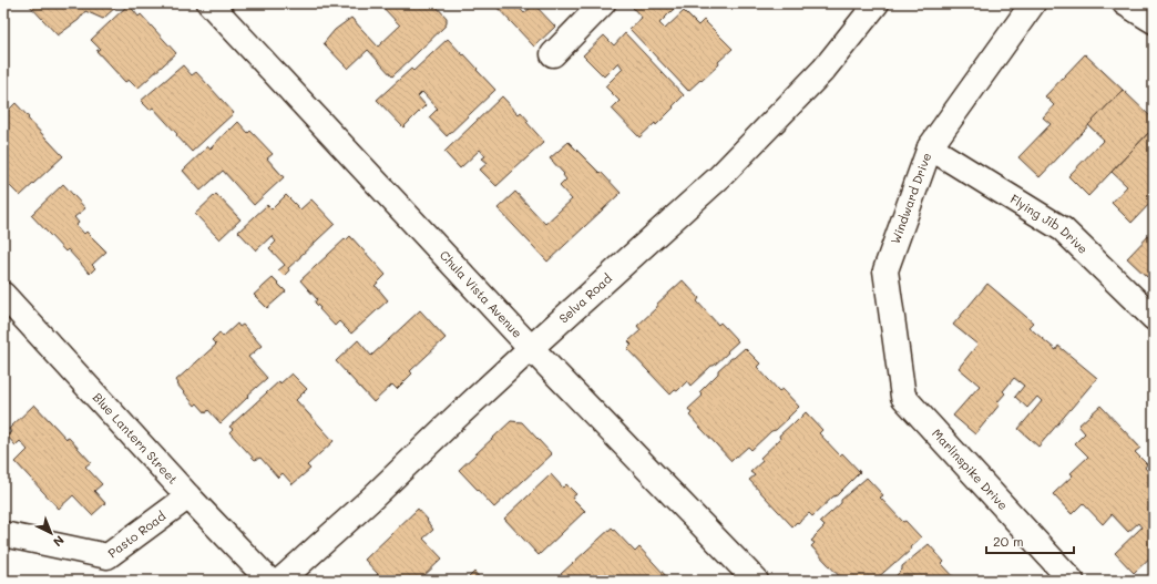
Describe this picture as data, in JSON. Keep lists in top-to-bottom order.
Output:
{
  "streets": {
    "street": [
      "Windward Drive",
      "Flying Jib Drive",
      "Chula Vista Avenue",
      "Selva Road",
      "Blue Lantern Street",
      "Marlinspike Drive",
      "Pasto Road"
    ]
  },
  "crossings": [
    ["Windward Drive", "Flying Jib Drive"],
    ["Windward Drive", "Marlinspike Drive"],
    ["Chula Vista Avenue", "Selva Road"],
    ["Blue Lantern Street", "Pasto Road"]
  ],
  "scale_bar": "20 m",
  "north": "bottom right"
}
